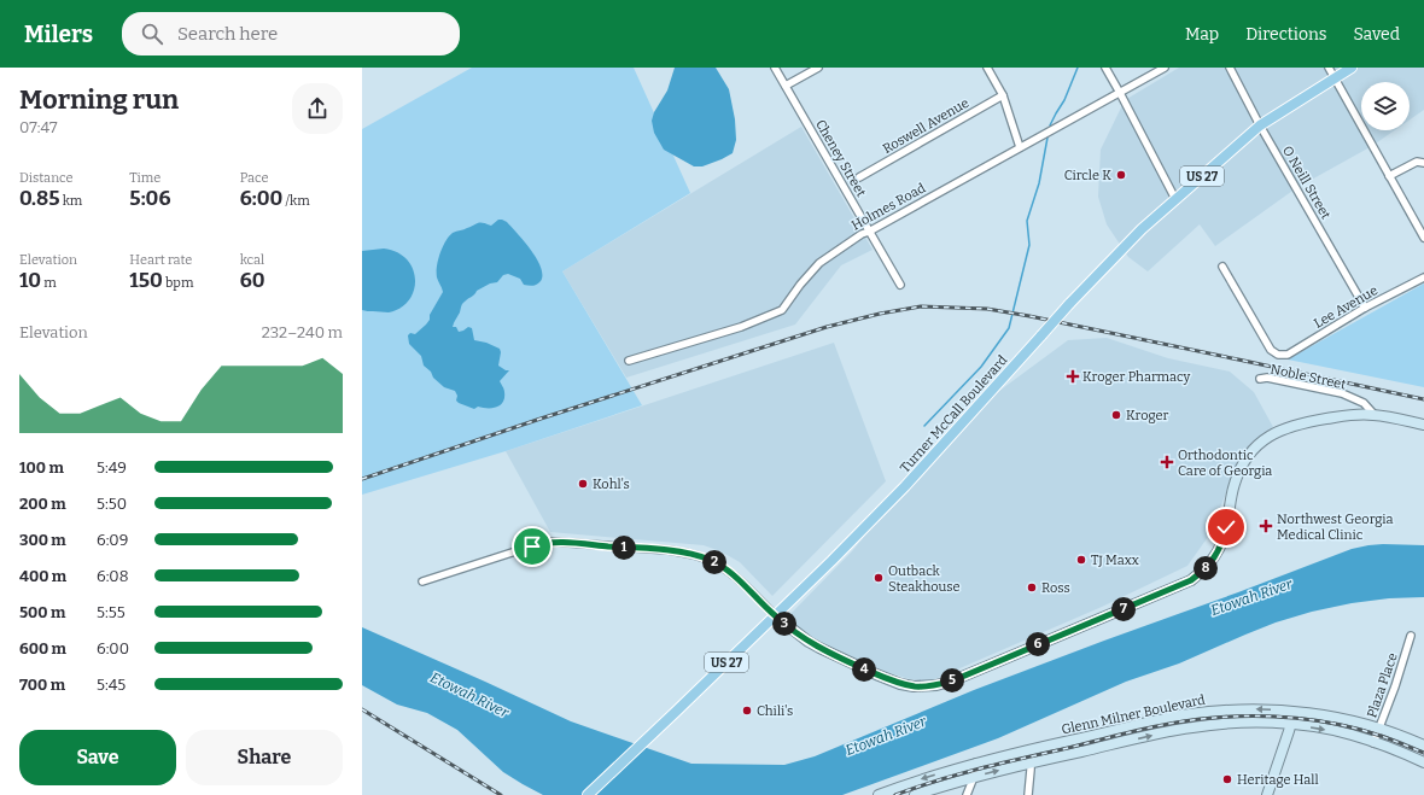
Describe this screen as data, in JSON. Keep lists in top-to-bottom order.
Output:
{
  "streets": {
    "main road": ["US 27", "Turner McCall Boulevard"],
    "street": [
      "Roswell Avenue",
      "Cheney Street",
      "O Neill Street",
      "Holmes Road",
      "Lee Avenue",
      "Noble Street",
      "Plaza Place",
      "Glenn Milner Boulevard"
    ]
  },
  "crossings": [
    ["Cheney Street", "Holmes Road"],
    ["O Neill Street", "Lee Avenue"],
    ["O Neill Street", "Turner McCall Boulevard"],
    ["Lee Avenue", "Noble Street"],
    ["Plaza Place", "Glenn Milner Boulevard"]
  ],
  "water": ["Etowah River"],
  "places": {
    "other": [
      "Circle K",
      "Kroger",
      "Kohl's",
      "TJ Maxx",
      "Outback Steakhouse",
      "Ross",
      "Chili's",
      "Heritage Hall"
    ],
    "health": ["Kroger Pharmacy", "Orthodontic Care of Georgia", "Northwest Georgia Medical Clinic"]
  },
  "page": {
    "header": "Milers",
    "search": "Search here",
    "nav": ["Map", "Directions", "Saved"],
    "heading": ["Morning run", "07:47"],
    "stats": [
      ["Distance", "0.85 km"],
      ["Time", "5:06"],
      ["Pace", "6:00 /km"],
      ["Elevation", "10 m"],
      ["Heart rate", "150 bpm"],
      ["kcal", "60"]
    ],
    "chart": ["Elevation", "232–240 m"],
    "list": [
      {
        "name": "100 m",
        "note": "5:49"
      },
      {
        "name": "200 m",
        "note": "5:50"
      },
      {
        "name": "300 m",
        "note": "6:09"
      },
      {
        "name": "400 m",
        "note": "6:08"
      },
      {
        "name": "500 m",
        "note": "5:55"
      },
      {
        "name": "600 m",
        "note": "6:00"
      },
      {
        "name": "700 m",
        "note": "5:45"
      }
    ],
    "pins": [
      "1",
      "2",
      "8",
      "7",
      "3",
      "6",
      "4",
      "5"
    ],
    "buttons": ["Save", "Share"]
  }
}
